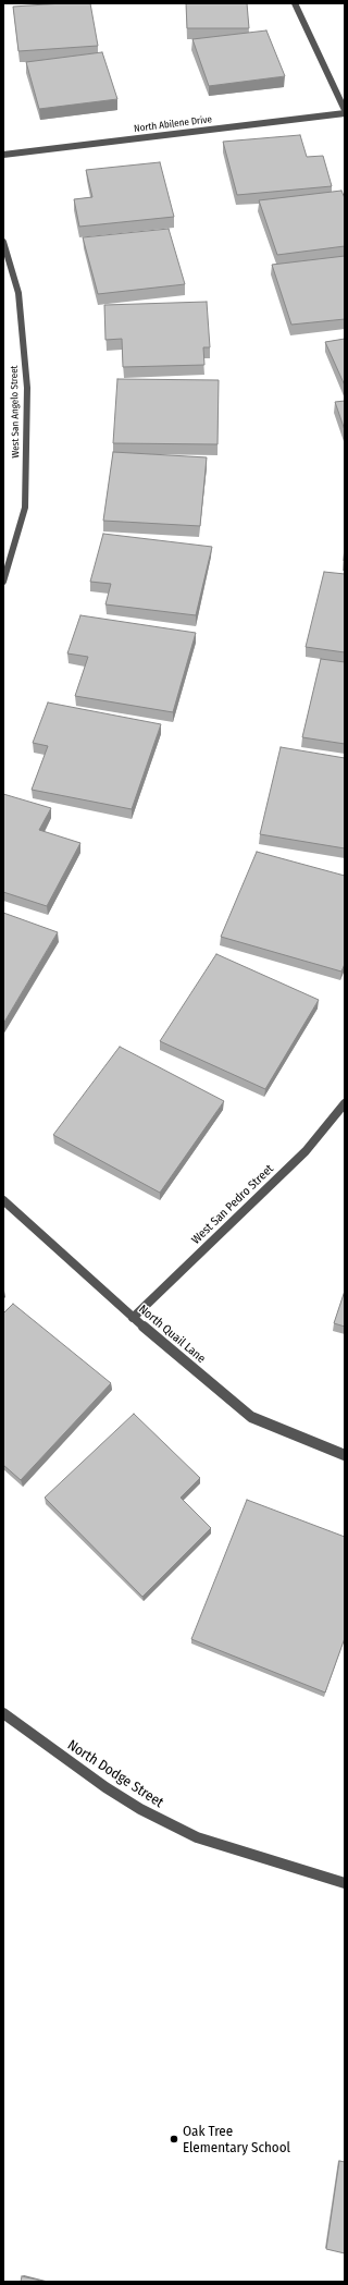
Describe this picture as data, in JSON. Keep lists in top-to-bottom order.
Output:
{
  "streets": {
    "street": [
      "North Abilene Drive",
      "West San Angelo Street",
      "West San Pedro Street",
      "North Quail Lane",
      "North Dodge Street"
    ]
  },
  "crossings": [
    ["West San Pedro Street", "North Quail Lane"]
  ],
  "places": ["Oak Tree Elementary School"]
}
